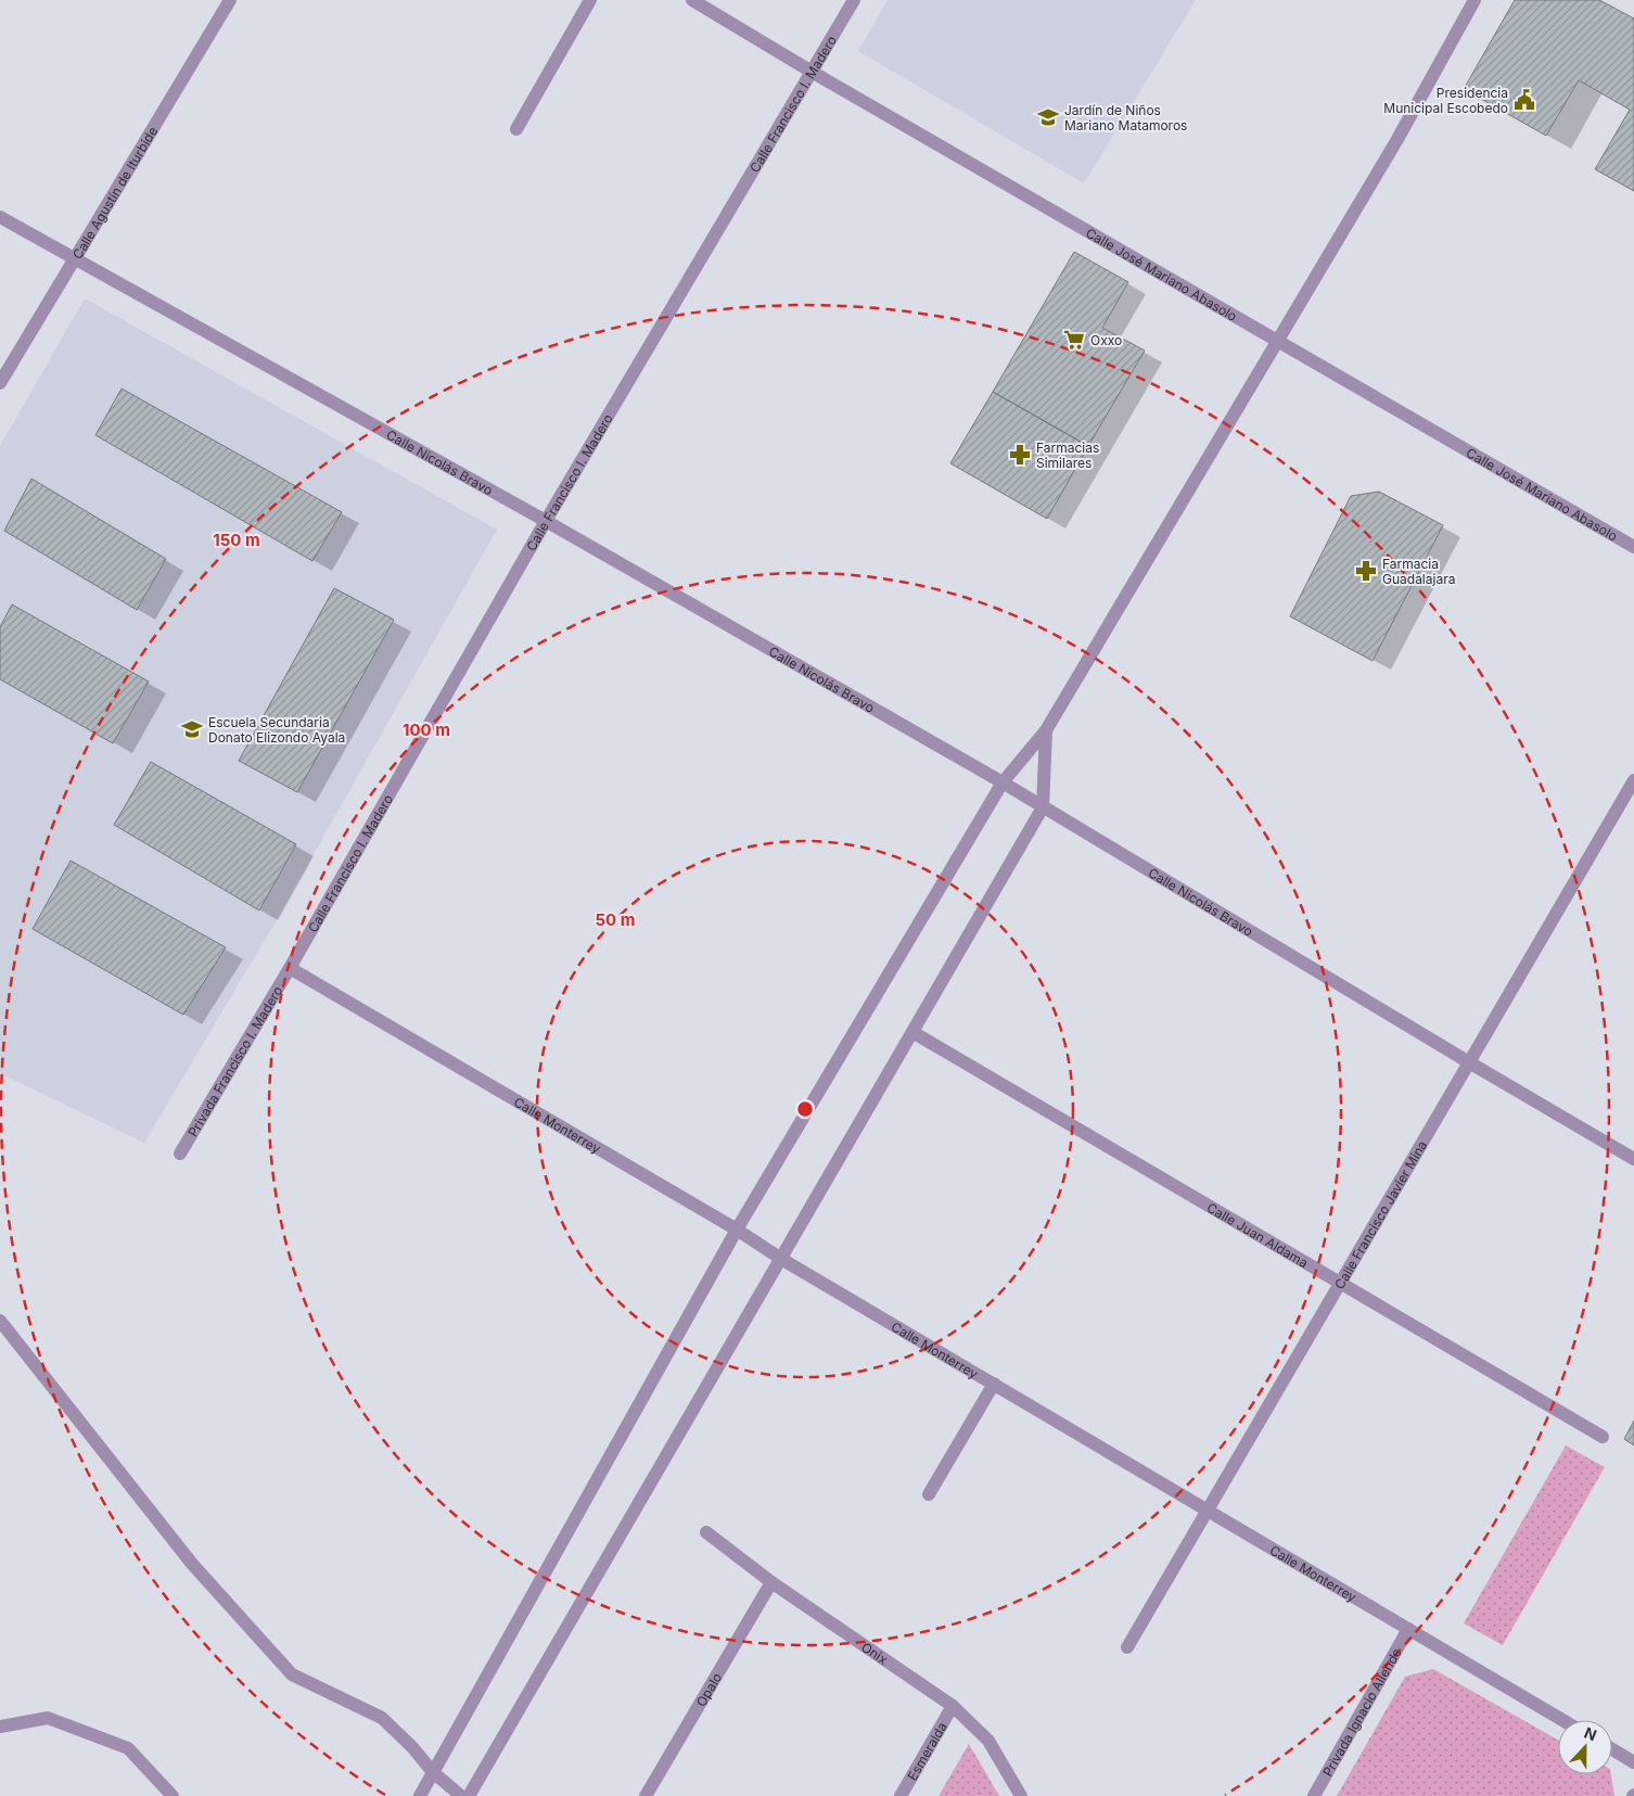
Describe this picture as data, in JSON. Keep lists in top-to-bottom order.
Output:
{
  "streets": {
    "street": [
      "Calle Francisco I. Madero",
      "Calle Agustín de Iturbide",
      "Calle José Mariano Abasolo",
      "Calle Nicolás Bravo",
      "Privada Francisco I. Madero",
      "Calle Monterrey",
      "Calle Francisco Javier Mina",
      "Calle Juan Aldama",
      "Onix",
      "Opalo",
      "Privada Ignacio Allende",
      "Esmeralda"
    ]
  },
  "crossings": [
    ["Calle Francisco I. Madero", "Calle José Mariano Abasolo"],
    ["Calle Francisco I. Madero", "Calle Nicolás Bravo"],
    ["Calle Francisco I. Madero", "Privada Francisco I. Madero"],
    ["Calle Francisco I. Madero", "Calle Monterrey"],
    ["Calle Agustín de Iturbide", "Calle Nicolás Bravo"],
    ["Calle Nicolás Bravo", "Calle Francisco Javier Mina"],
    ["Privada Francisco I. Madero", "Calle Monterrey"],
    ["Calle Monterrey", "Calle Francisco Javier Mina"],
    ["Calle Monterrey", "Privada Ignacio Allende"],
    ["Calle Francisco Javier Mina", "Calle Juan Aldama"],
    ["Onix", "Opalo"],
    ["Onix", "Esmeralda"]
  ],
  "places": {
    "public building": ["Presidencia Municipal Escobedo"],
    "school or university": ["Jardín de Niños Mariano Matamoros", "Escuela Secundaria Donato Elizondo Ayala"],
    "supermarket": ["Oxxo"],
    "pharmacy": ["Farmacias Similares", "Farmacia Guadalajara"]
  },
  "north": "top",
  "rings": ["150 m", "100 m", "50 m"]
}
